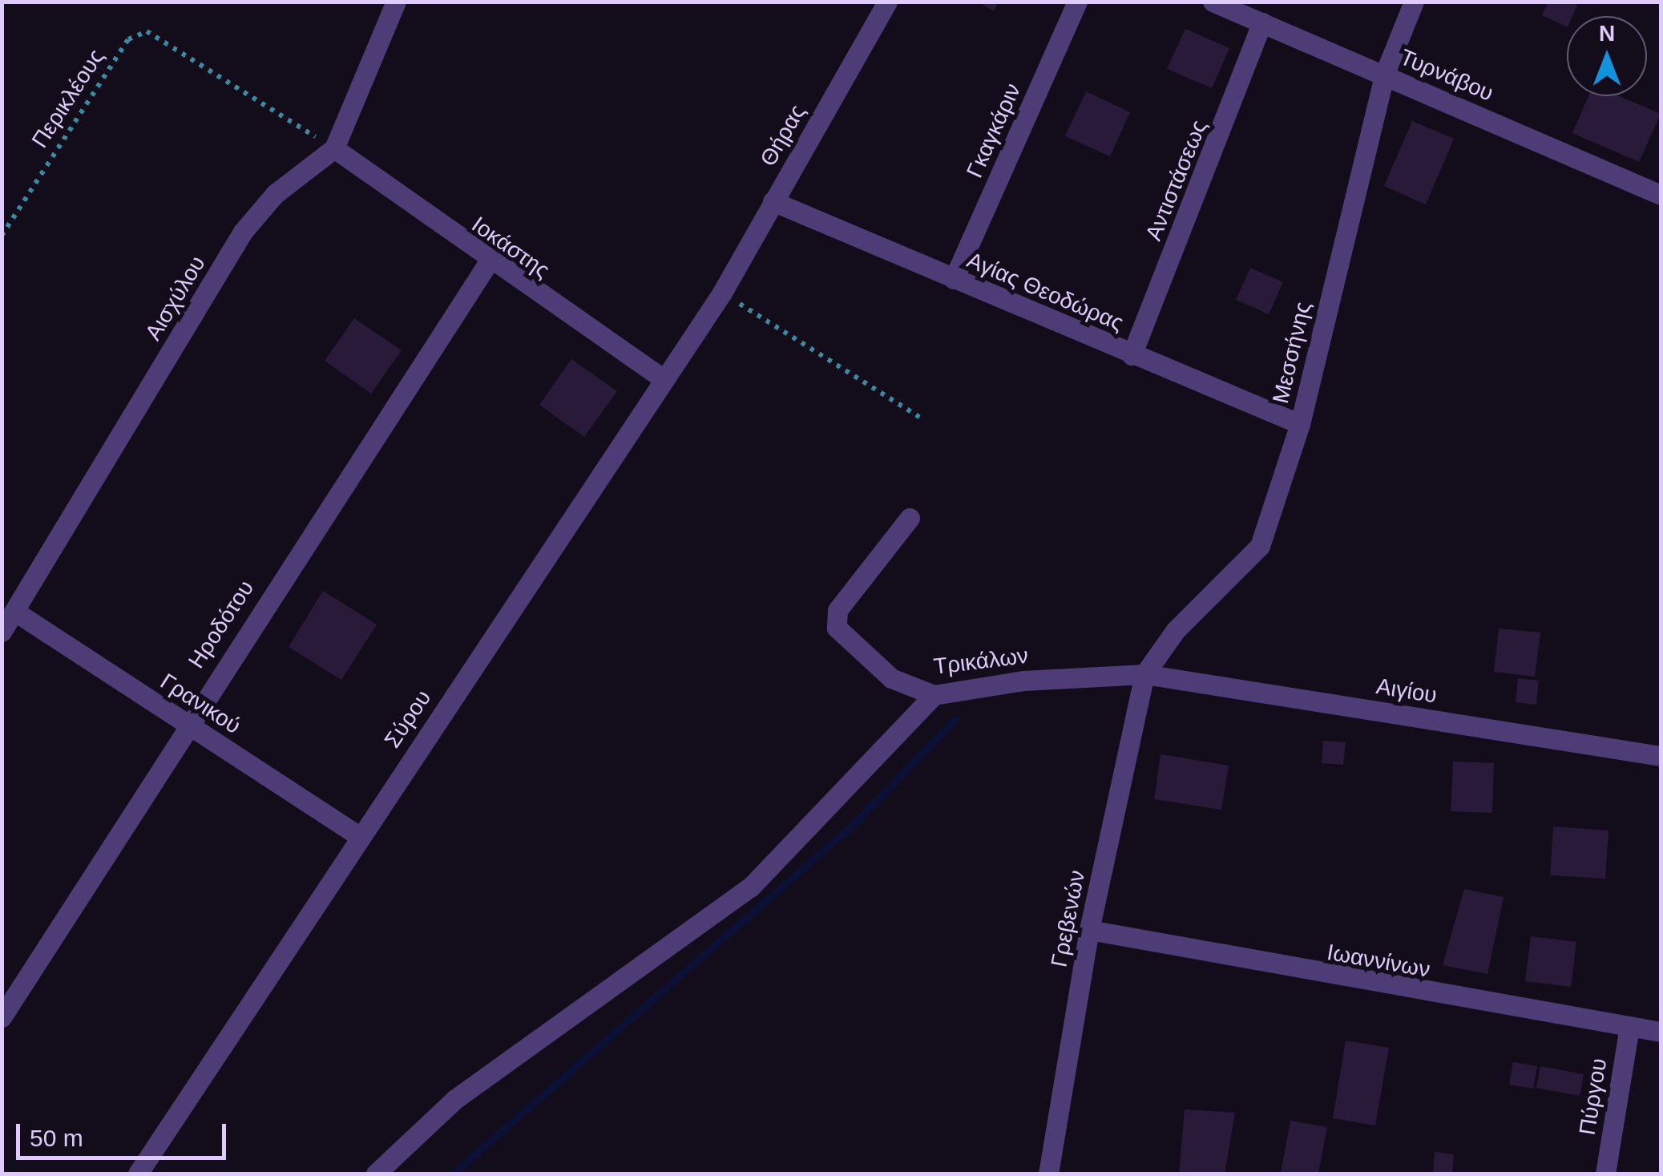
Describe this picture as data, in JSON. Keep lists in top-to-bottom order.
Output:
{
  "streets": {
    "street": [
      "Τυρνάβου",
      "Γκαγκάριν",
      "Θήρας",
      "Αντιστάσεως",
      "Ιοκάστης",
      "Αγίας Θεοδώρας",
      "Αισχύλου",
      "Μεσσήνης",
      "Ηροδότου",
      "Τρικάλων",
      "Αιγίου",
      "Γρανικού",
      "Σύρου",
      "Γρεβενών",
      "Ιωαννίνων",
      "Πύργου"
    ],
    "path": ["Περικλέους"]
  },
  "crossings": [
    ["Τυρνάβου", "Αντιστάσεως"],
    ["Τυρνάβου", "Μεσσήνης"],
    ["Περικλέους", "Ιοκάστης"],
    ["Περικλέους", "Αισχύλου"],
    ["Γκαγκάριν", "Αγίας Θεοδώρας"],
    ["Θήρας", "Αγίας Θεοδώρας"],
    ["Θήρας", "Σύρου"],
    ["Αντιστάσεως", "Αγίας Θεοδώρας"],
    ["Ιοκάστης", "Αισχύλου"],
    ["Ιοκάστης", "Ηροδότου"],
    ["Ιοκάστης", "Σύρου"],
    ["Αγίας Θεοδώρας", "Μεσσήνης"],
    ["Αισχύλου", "Γρανικού"],
    ["Μεσσήνης", "Τρικάλων"],
    ["Μεσσήνης", "Αιγίου"],
    ["Μεσσήνης", "Γρεβενών"],
    ["Ηροδότου", "Γρανικού"],
    ["Τρικάλων", "Αιγίου"],
    ["Τρικάλων", "Γρεβενών"],
    ["Αιγίου", "Γρεβενών"],
    ["Γρανικού", "Σύρου"],
    ["Γρεβενών", "Ιωαννίνων"],
    ["Ιωαννίνων", "Πύργου"]
  ],
  "scale_bar": "50 m",
  "north": "top"
}
